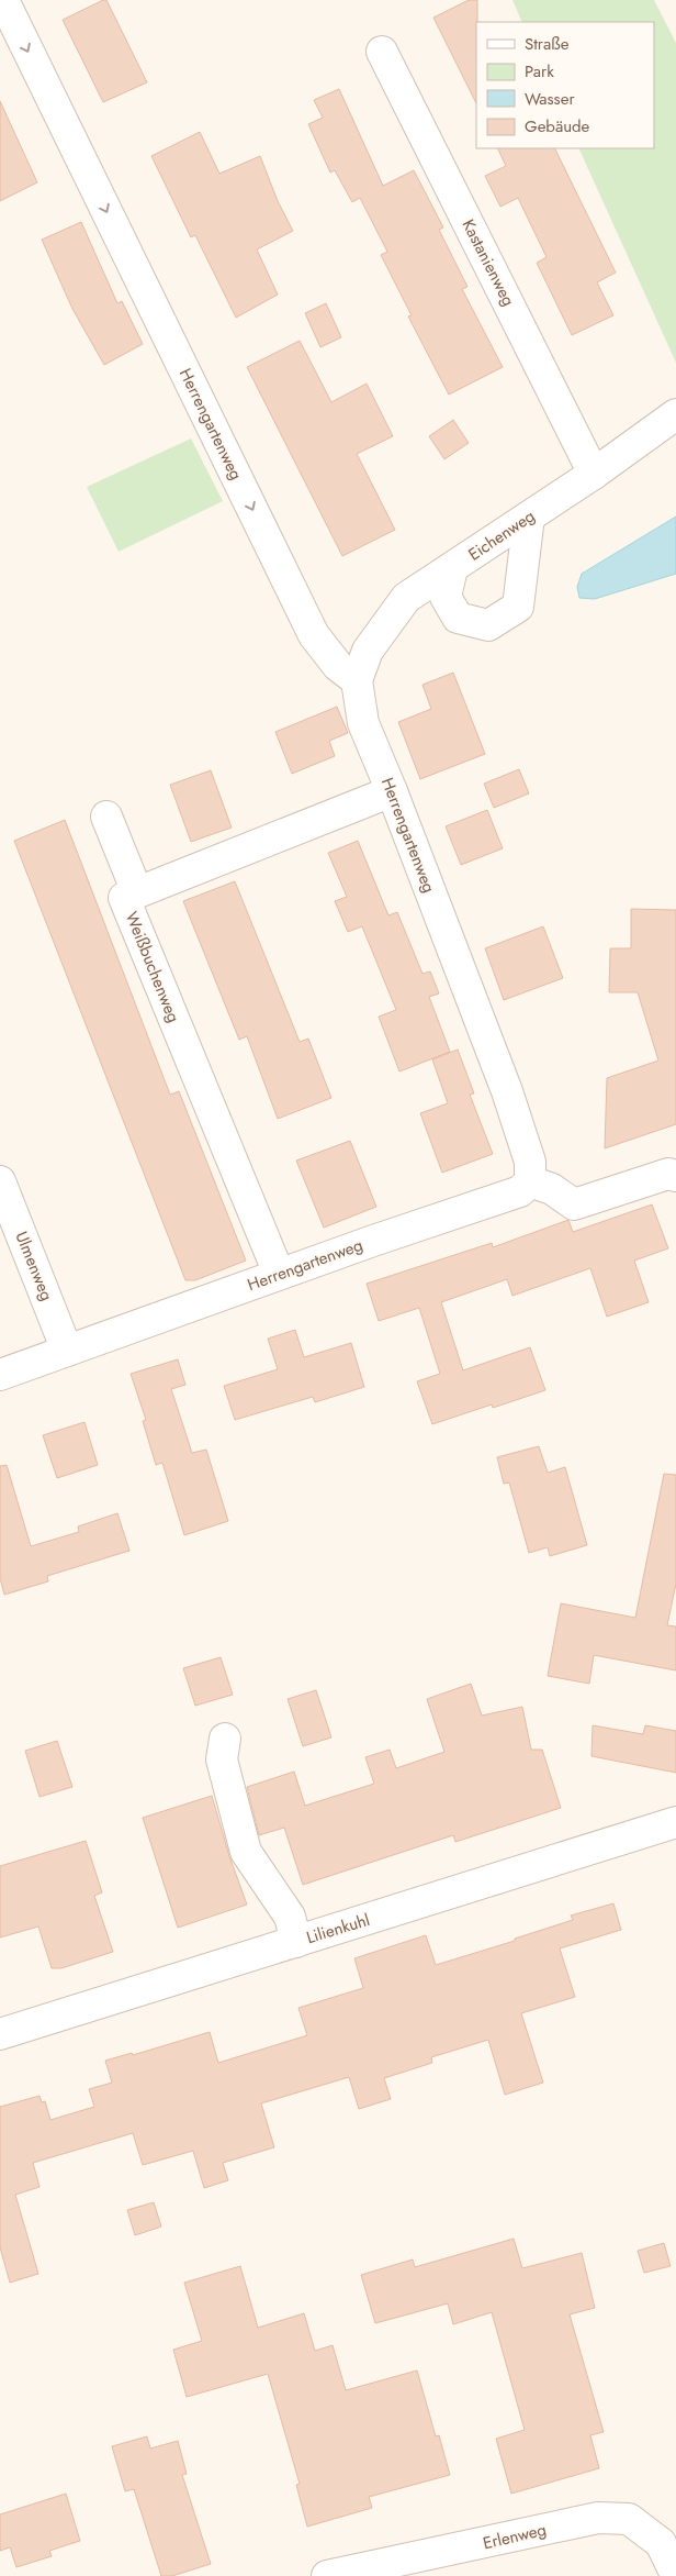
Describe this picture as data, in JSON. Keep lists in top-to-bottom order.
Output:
{
  "streets": {
    "street": [
      "Kastanienweg",
      "Herrengartenweg",
      "Eichenweg",
      "Weißbuchenweg",
      "Ulmenweg",
      "Lilienkuhl",
      "Erlenweg"
    ]
  },
  "crossings": [
    ["Kastanienweg", "Eichenweg"],
    ["Herrengartenweg", "Eichenweg"],
    ["Herrengartenweg", "Weißbuchenweg"],
    ["Herrengartenweg", "Ulmenweg"]
  ],
  "one_way": ["Herrengartenweg"],
  "legend": [
    "Straße",
    "Park",
    "Wasser",
    "Gebäude"
  ]
}
